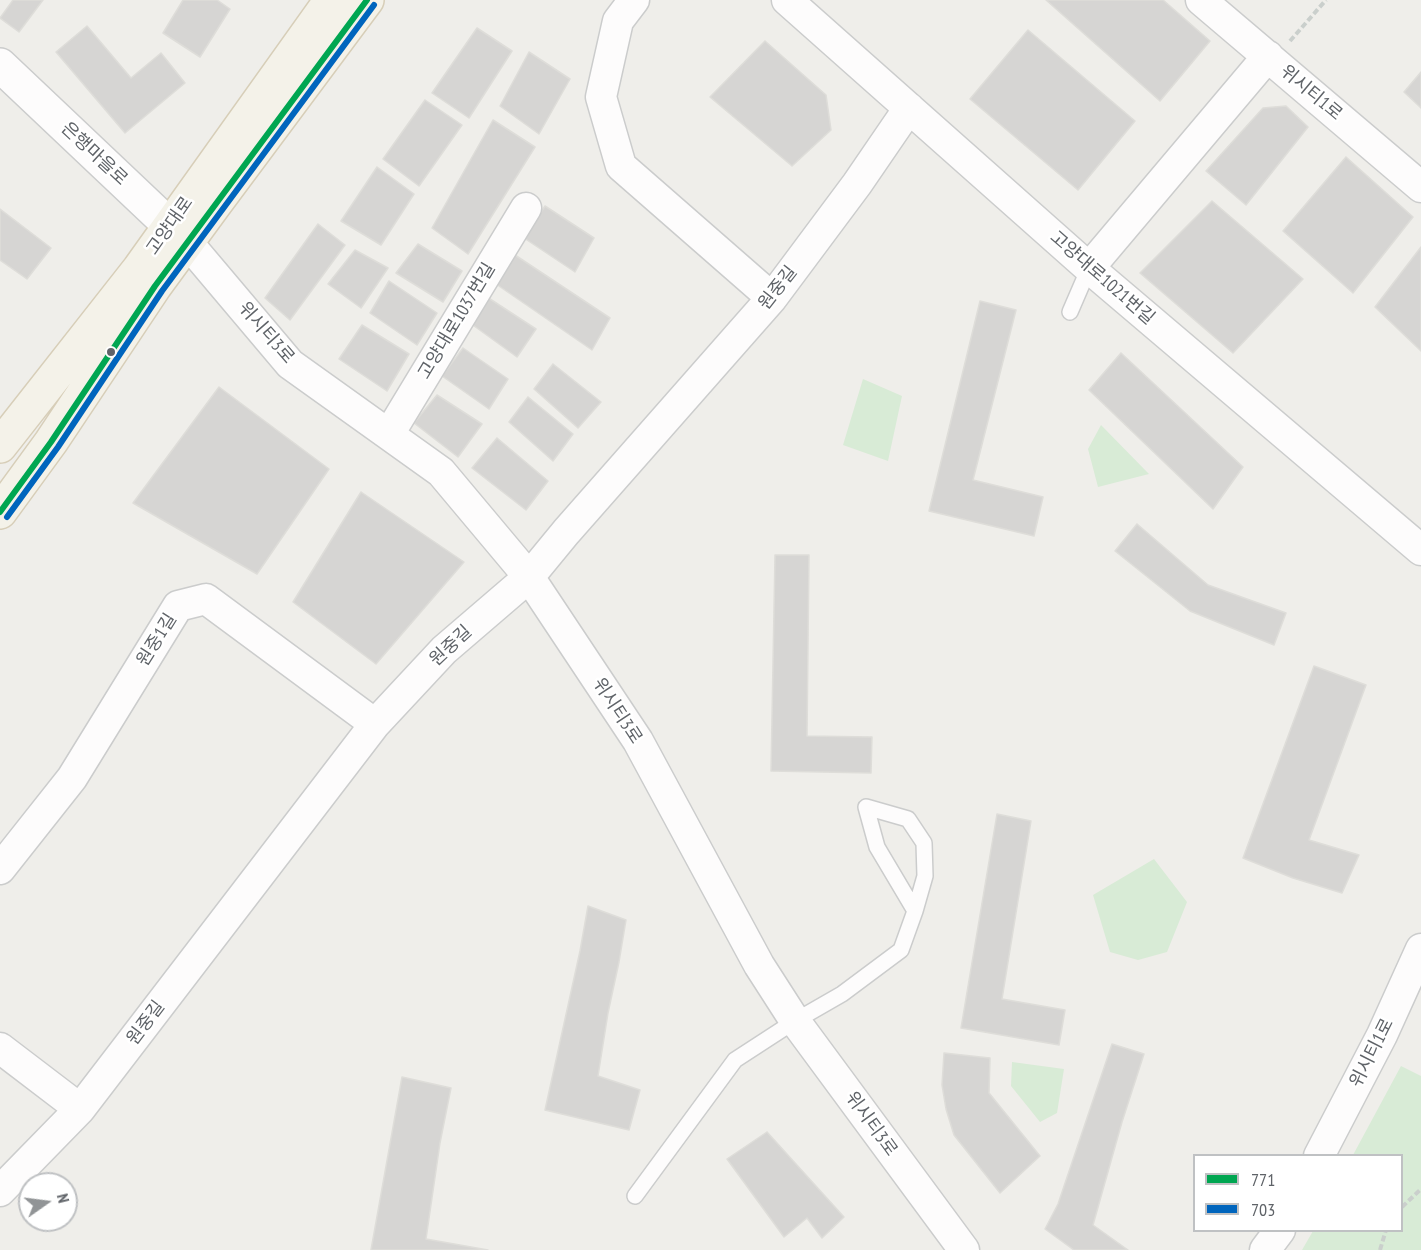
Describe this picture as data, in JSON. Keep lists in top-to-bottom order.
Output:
{
  "streets": {
    "main road": ["고양대로"],
    "street": [
      "위시티1로",
      "은행마을로",
      "고양대로1021번길",
      "원중길",
      "고양대로1037번길",
      "위시티3로",
      "원중1길"
    ]
  },
  "crossings": [
    ["은행마을로", "고양대로"],
    ["은행마을로", "위시티3로"],
    ["고양대로", "위시티3로"],
    ["고양대로1021번길", "원중길"],
    ["원중길", "위시티3로"],
    ["원중길", "원중1길"],
    ["고양대로1037번길", "위시티3로"]
  ],
  "lines": ["transit line 771", "transit line 703"],
  "legend": ["771", "703"],
  "north": "right"
}
